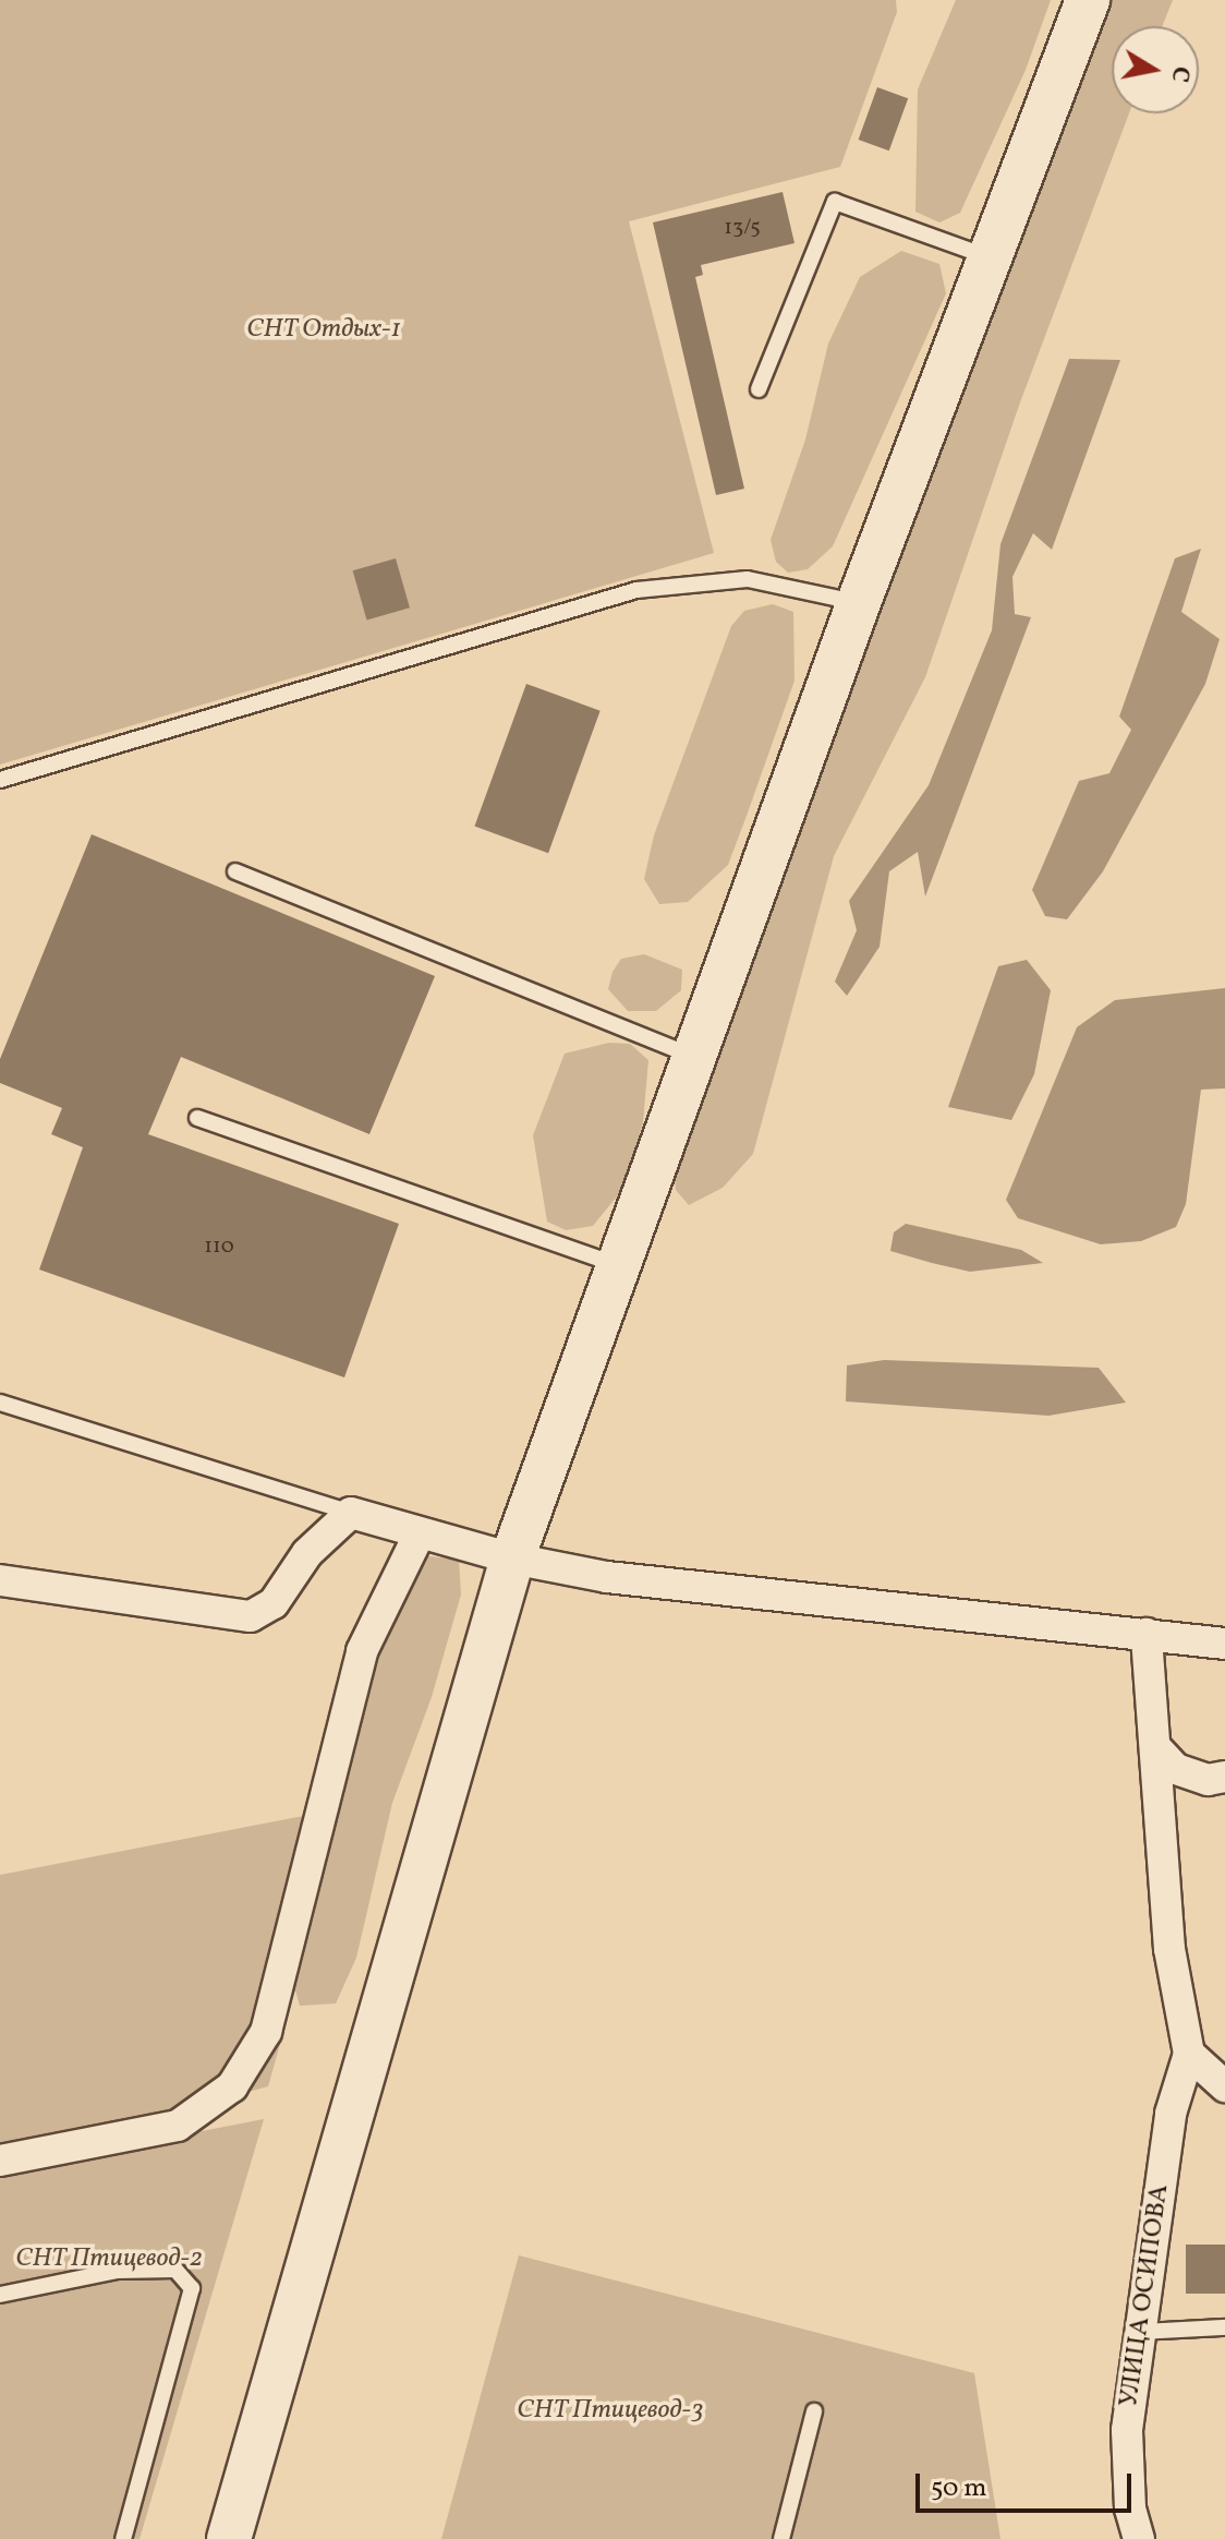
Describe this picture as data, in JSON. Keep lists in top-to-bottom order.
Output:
{
  "streets": {
    "street": ["УЛИЦА ОСИПОВА"]
  },
  "parks": ["СНТ Отдых-1", "СНТ Птицевод-2", "СНТ Птицевод-3"],
  "house_numbers": ["13/5", "110"],
  "scale_bar": "50 m",
  "north": "right"
}
